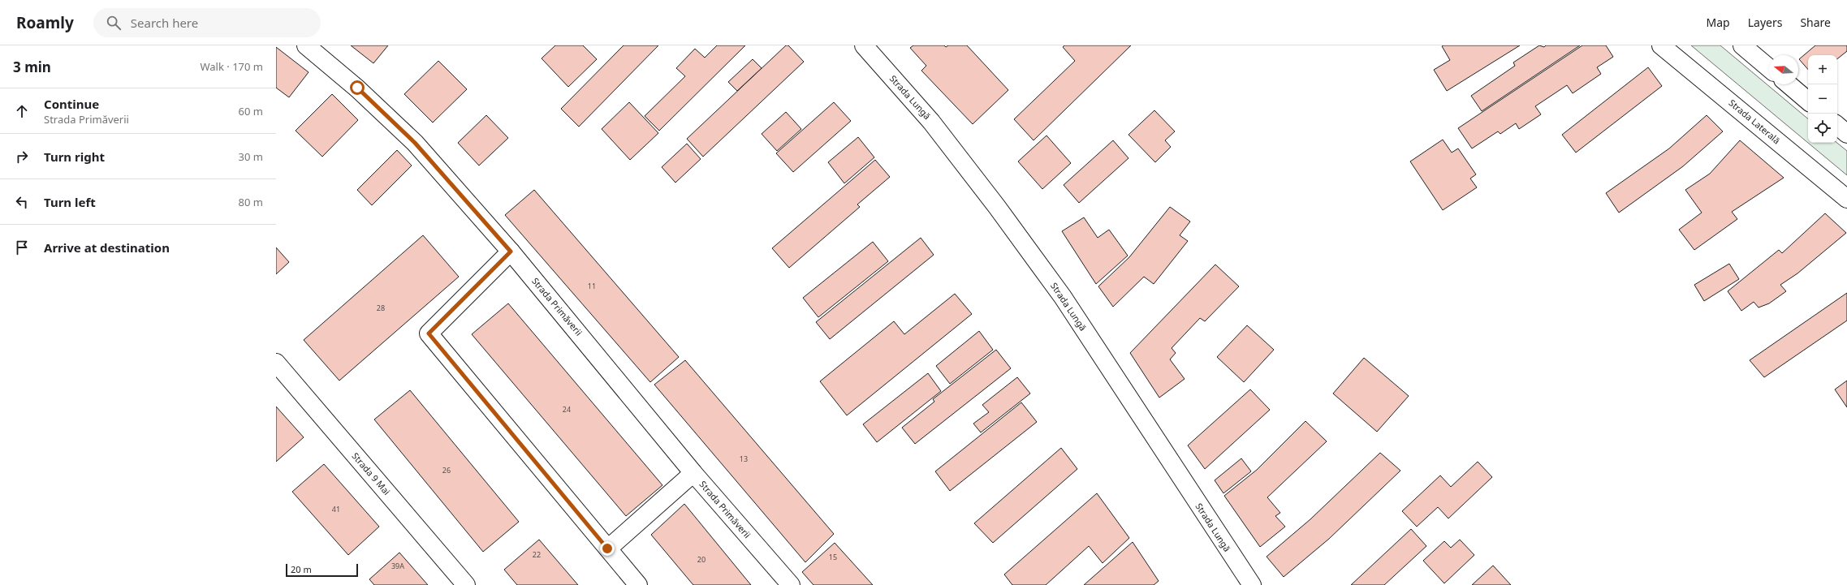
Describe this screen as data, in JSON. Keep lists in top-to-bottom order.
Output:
{
  "streets": {
    "main road": [
      "Strada Lungă",
      "Strada Laterală",
      "Strada Primăverii",
      "Strada 9 Mai"
    ]
  },
  "house_numbers": [
    "11",
    "28",
    "24",
    "13",
    "26",
    "41",
    "22",
    "15",
    "20",
    "39A"
  ],
  "scale_bar": "20 m",
  "north": "left",
  "page": {
    "header": "Roamly",
    "search": "Search here",
    "nav": ["Map", "Layers", "Share"],
    "heading": ["3 min", "Walk · 170 m"],
    "map_buttons": ["+", "−"],
    "list": [
      ["Continue", "Strada Primăverii", "60 m"],
      ["Turn right", "30 m"],
      ["Turn left", "80 m"],
      "Arrive at destination"
    ],
    "scale": "20 m"
  }
}
